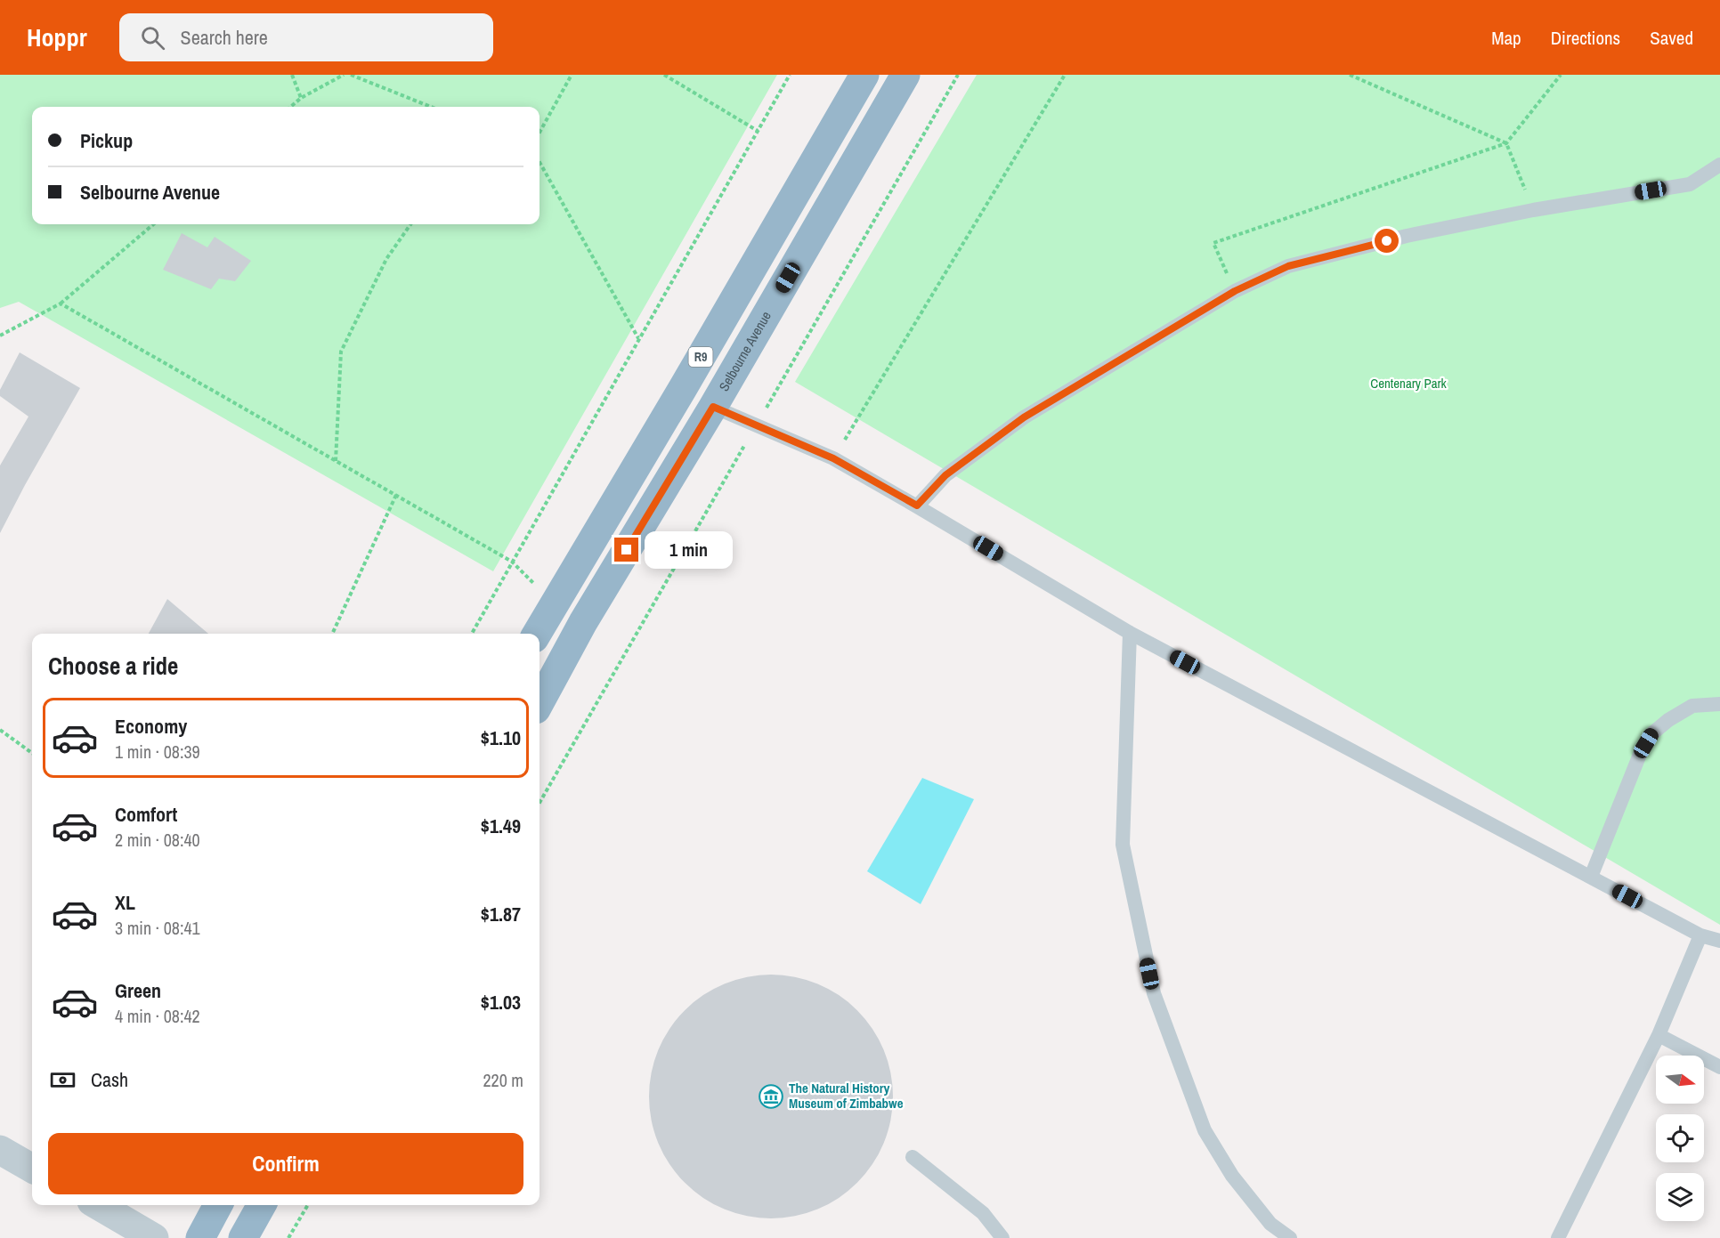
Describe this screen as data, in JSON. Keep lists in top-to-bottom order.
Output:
{
  "streets": {
    "highway": ["Selbourne Avenue", "R9"]
  },
  "parks": ["Centenary Park"],
  "places": {
    "museum": ["The Natural History Museum of Zimbabwe"]
  },
  "north": "right",
  "page": {
    "header": "Hoppr",
    "search": "Search here",
    "nav": ["Map", "Directions", "Saved"],
    "banner": ["Pickup", "Selbourne Avenue"],
    "bubble": "1 min",
    "heading": "Choose a ride",
    "list": [
      {
        "name": "Economy",
        "note": "1 min · 08:39",
        "value": "$1.10"
      },
      {
        "name": "Comfort",
        "note": "2 min · 08:40",
        "value": "$1.49"
      },
      {
        "name": "XL",
        "note": "3 min · 08:41",
        "value": "$1.87"
      },
      {
        "name": "Green",
        "note": "4 min · 08:42",
        "value": "$1.03"
      }
    ],
    "pay": ["Cash", "220 m"],
    "buttons": "Confirm"
  }
}
